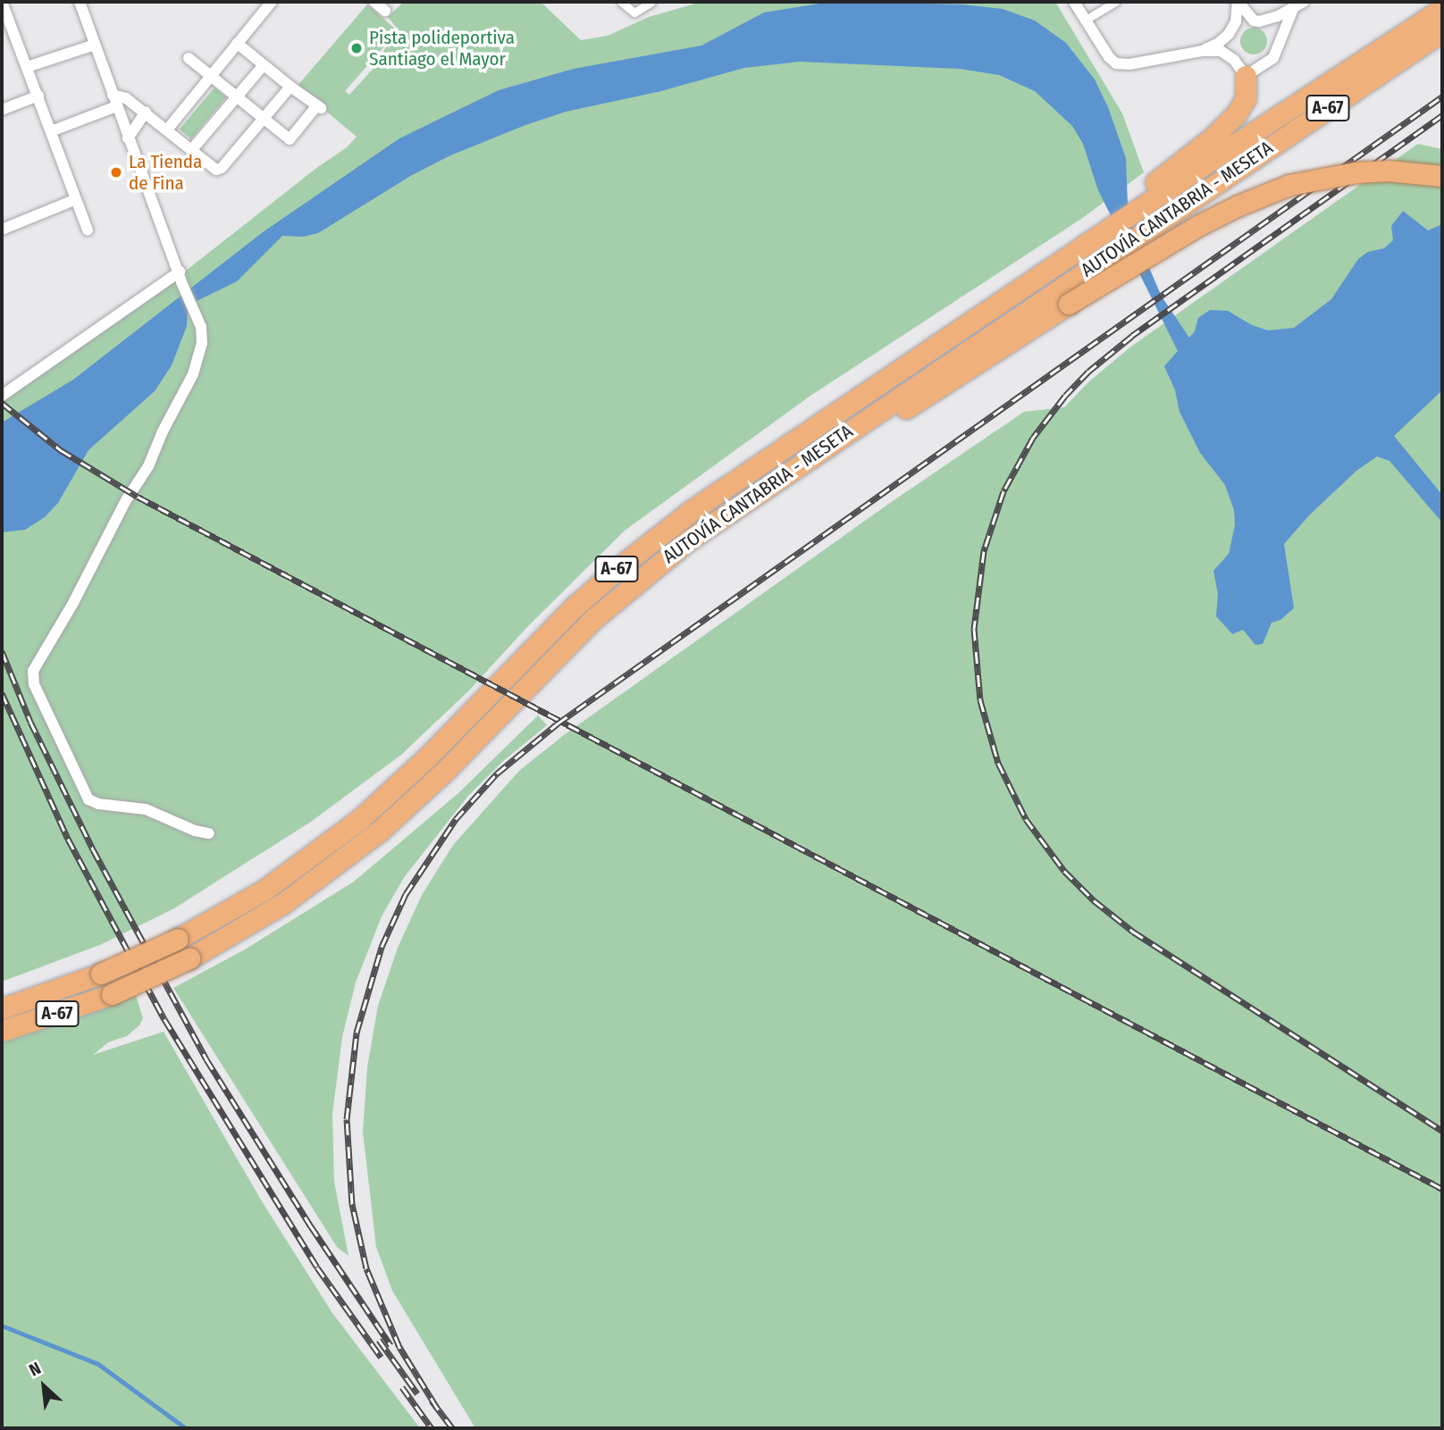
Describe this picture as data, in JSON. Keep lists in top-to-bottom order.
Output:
{
  "streets": {
    "highway": ["A-67", "AUTOVÍA CANTABRIA - MESETA"]
  },
  "places": ["Pista polideportiva Santiago el Mayor", "La Tienda de Fina"],
  "north": "top left"
}
